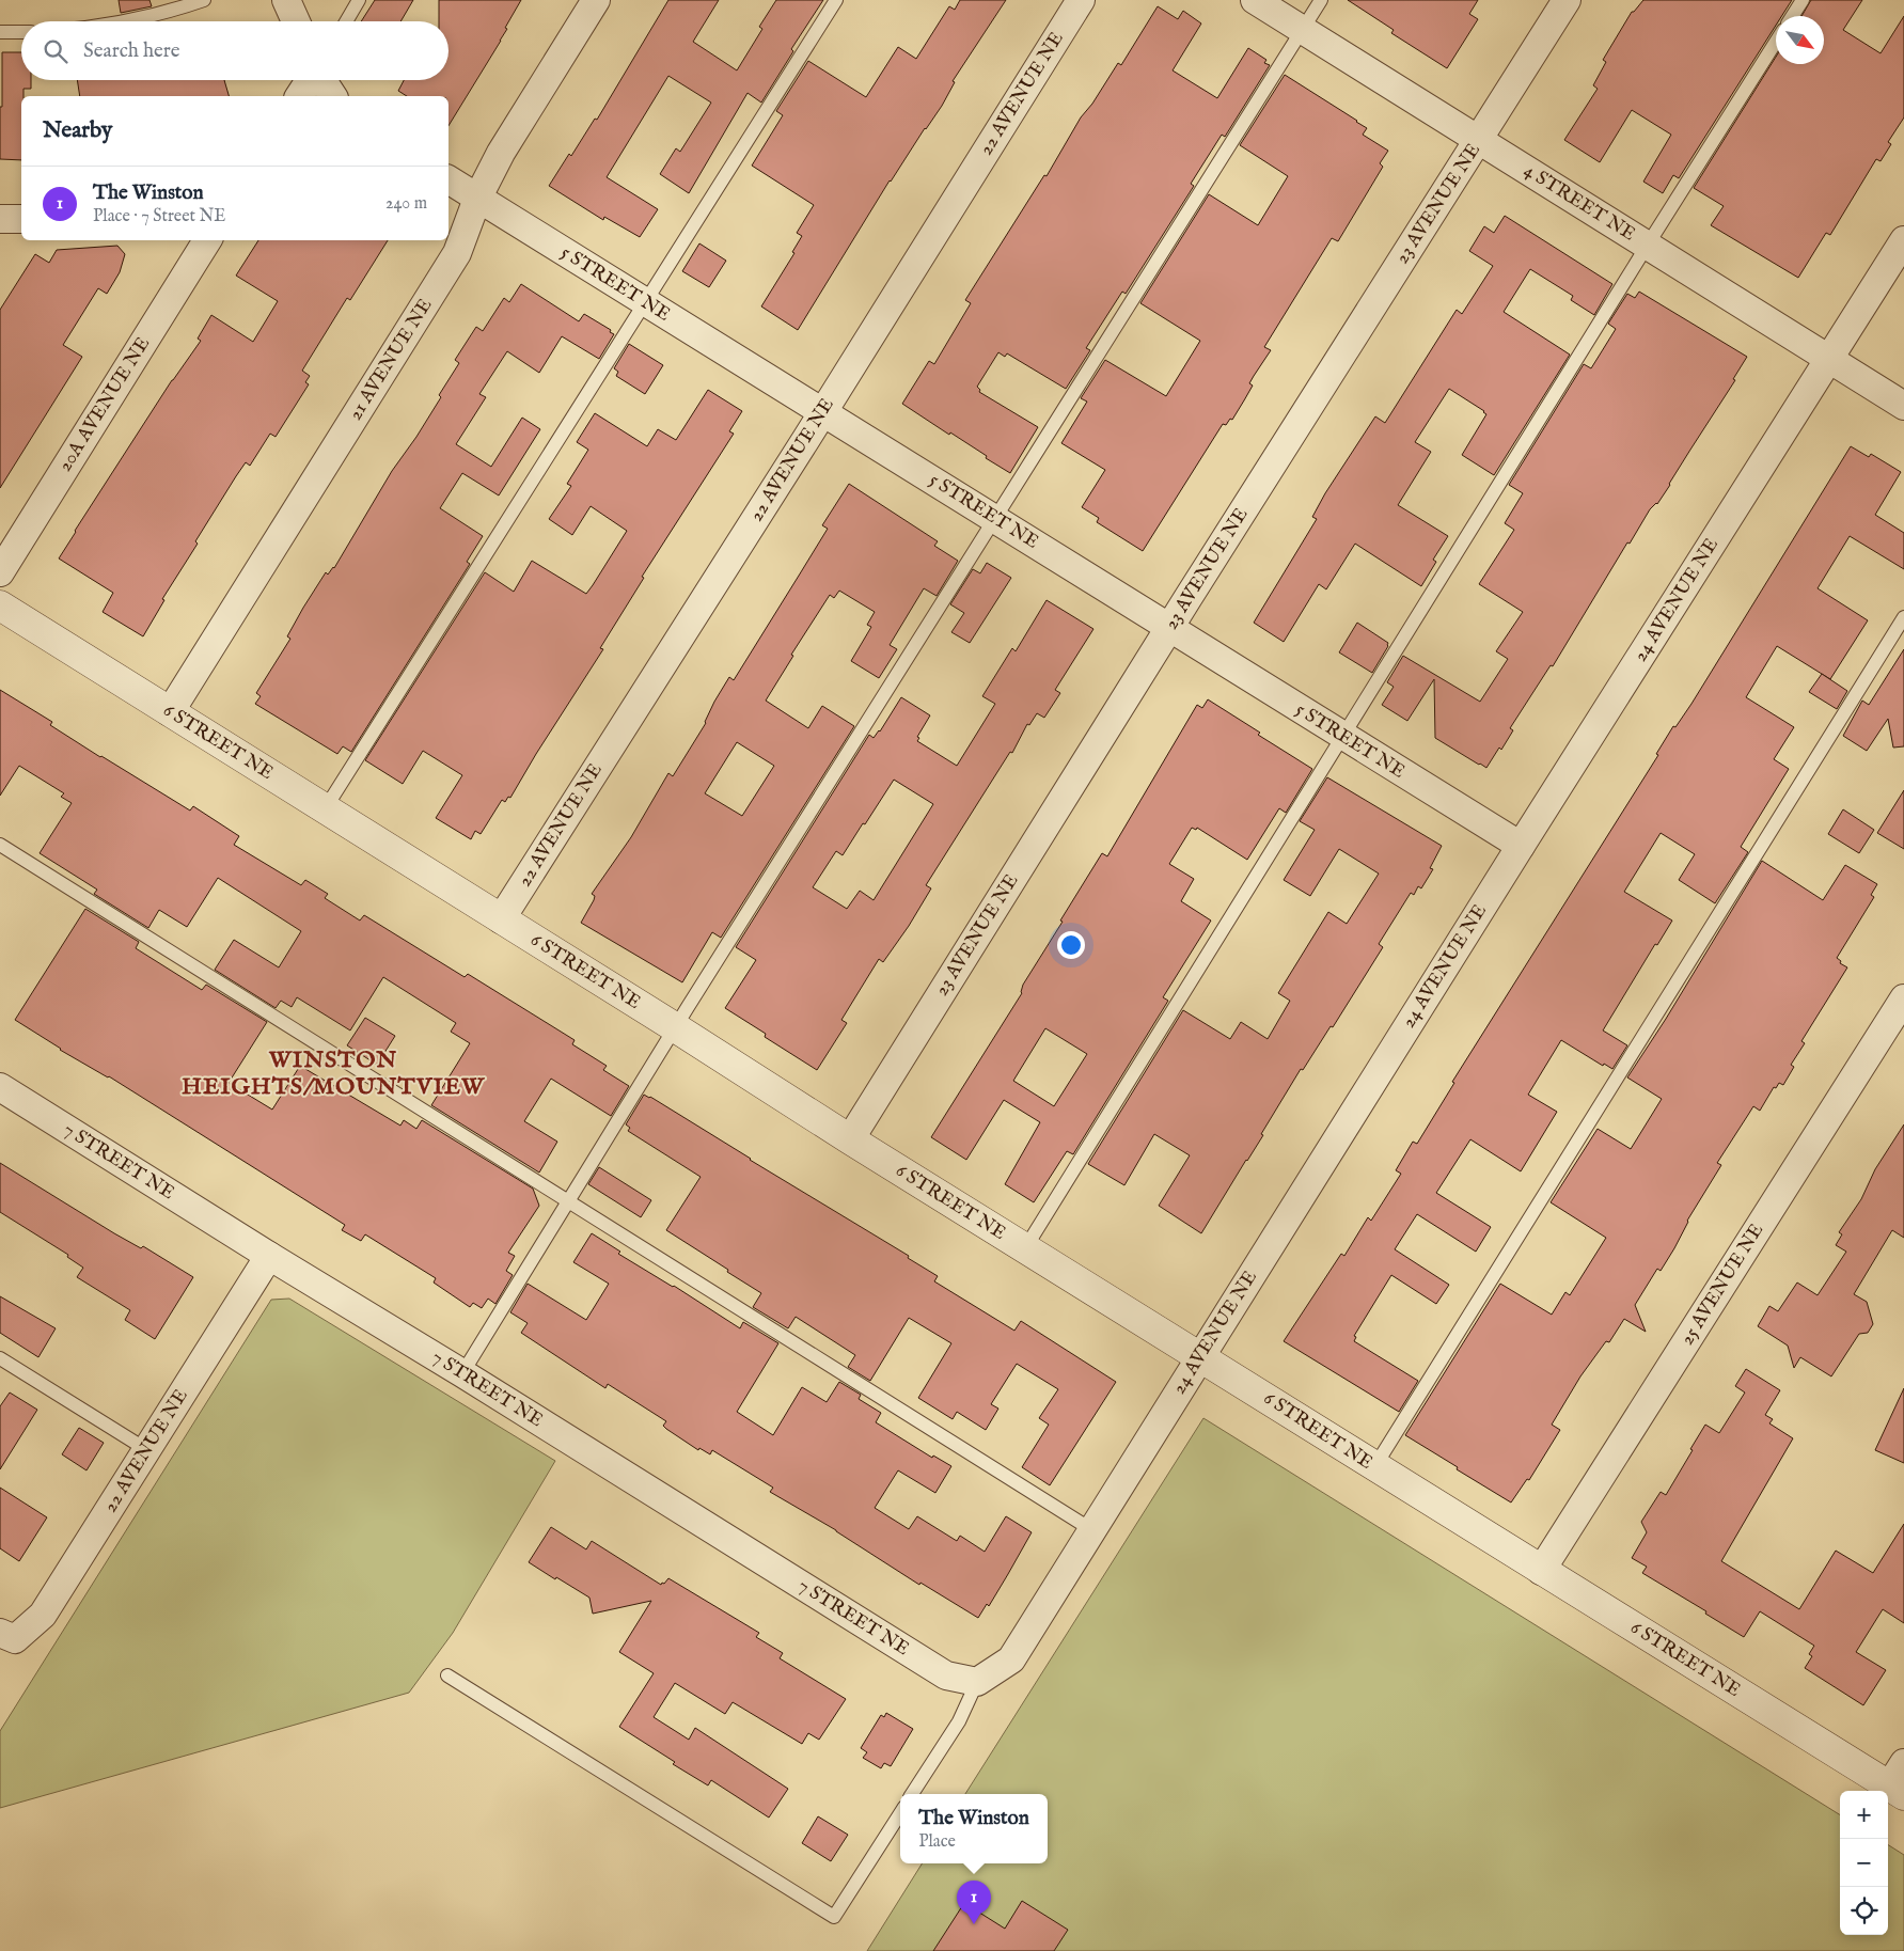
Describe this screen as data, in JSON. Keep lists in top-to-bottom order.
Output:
{
  "streets": {
    "street": [
      "22 AVENUE NE",
      "4 STREET NE",
      "23 AVENUE NE",
      "5 STREET NE",
      "21 AVENUE NE",
      "20A AVENUE NE",
      "24 AVENUE NE",
      "6 STREET NE",
      "7 STREET NE",
      "25 AVENUE NE"
    ]
  },
  "crossings": [
    ["22 AVENUE NE", "5 STREET NE"],
    ["22 AVENUE NE", "6 STREET NE"],
    ["22 AVENUE NE", "7 STREET NE"],
    ["4 STREET NE", "23 AVENUE NE"],
    ["4 STREET NE", "24 AVENUE NE"],
    ["23 AVENUE NE", "5 STREET NE"],
    ["23 AVENUE NE", "6 STREET NE"],
    ["5 STREET NE", "21 AVENUE NE"],
    ["5 STREET NE", "24 AVENUE NE"],
    ["21 AVENUE NE", "6 STREET NE"],
    ["24 AVENUE NE", "6 STREET NE"],
    ["24 AVENUE NE", "7 STREET NE"],
    ["6 STREET NE", "25 AVENUE NE"]
  ],
  "districts": ["WINSTON HEIGHTS/MOUNTVIEW"],
  "north": "bottom right",
  "page": {
    "search": "Search here",
    "heading": "Nearby",
    "list": [
      {
        "mark": "1",
        "name": "The Winston",
        "note": "Place · 7 Street NE",
        "value": "240 m"
      }
    ],
    "map_buttons": ["+", "−"],
    "popup": ["The Winston", "Place"],
    "pins": "1"
  }
}
